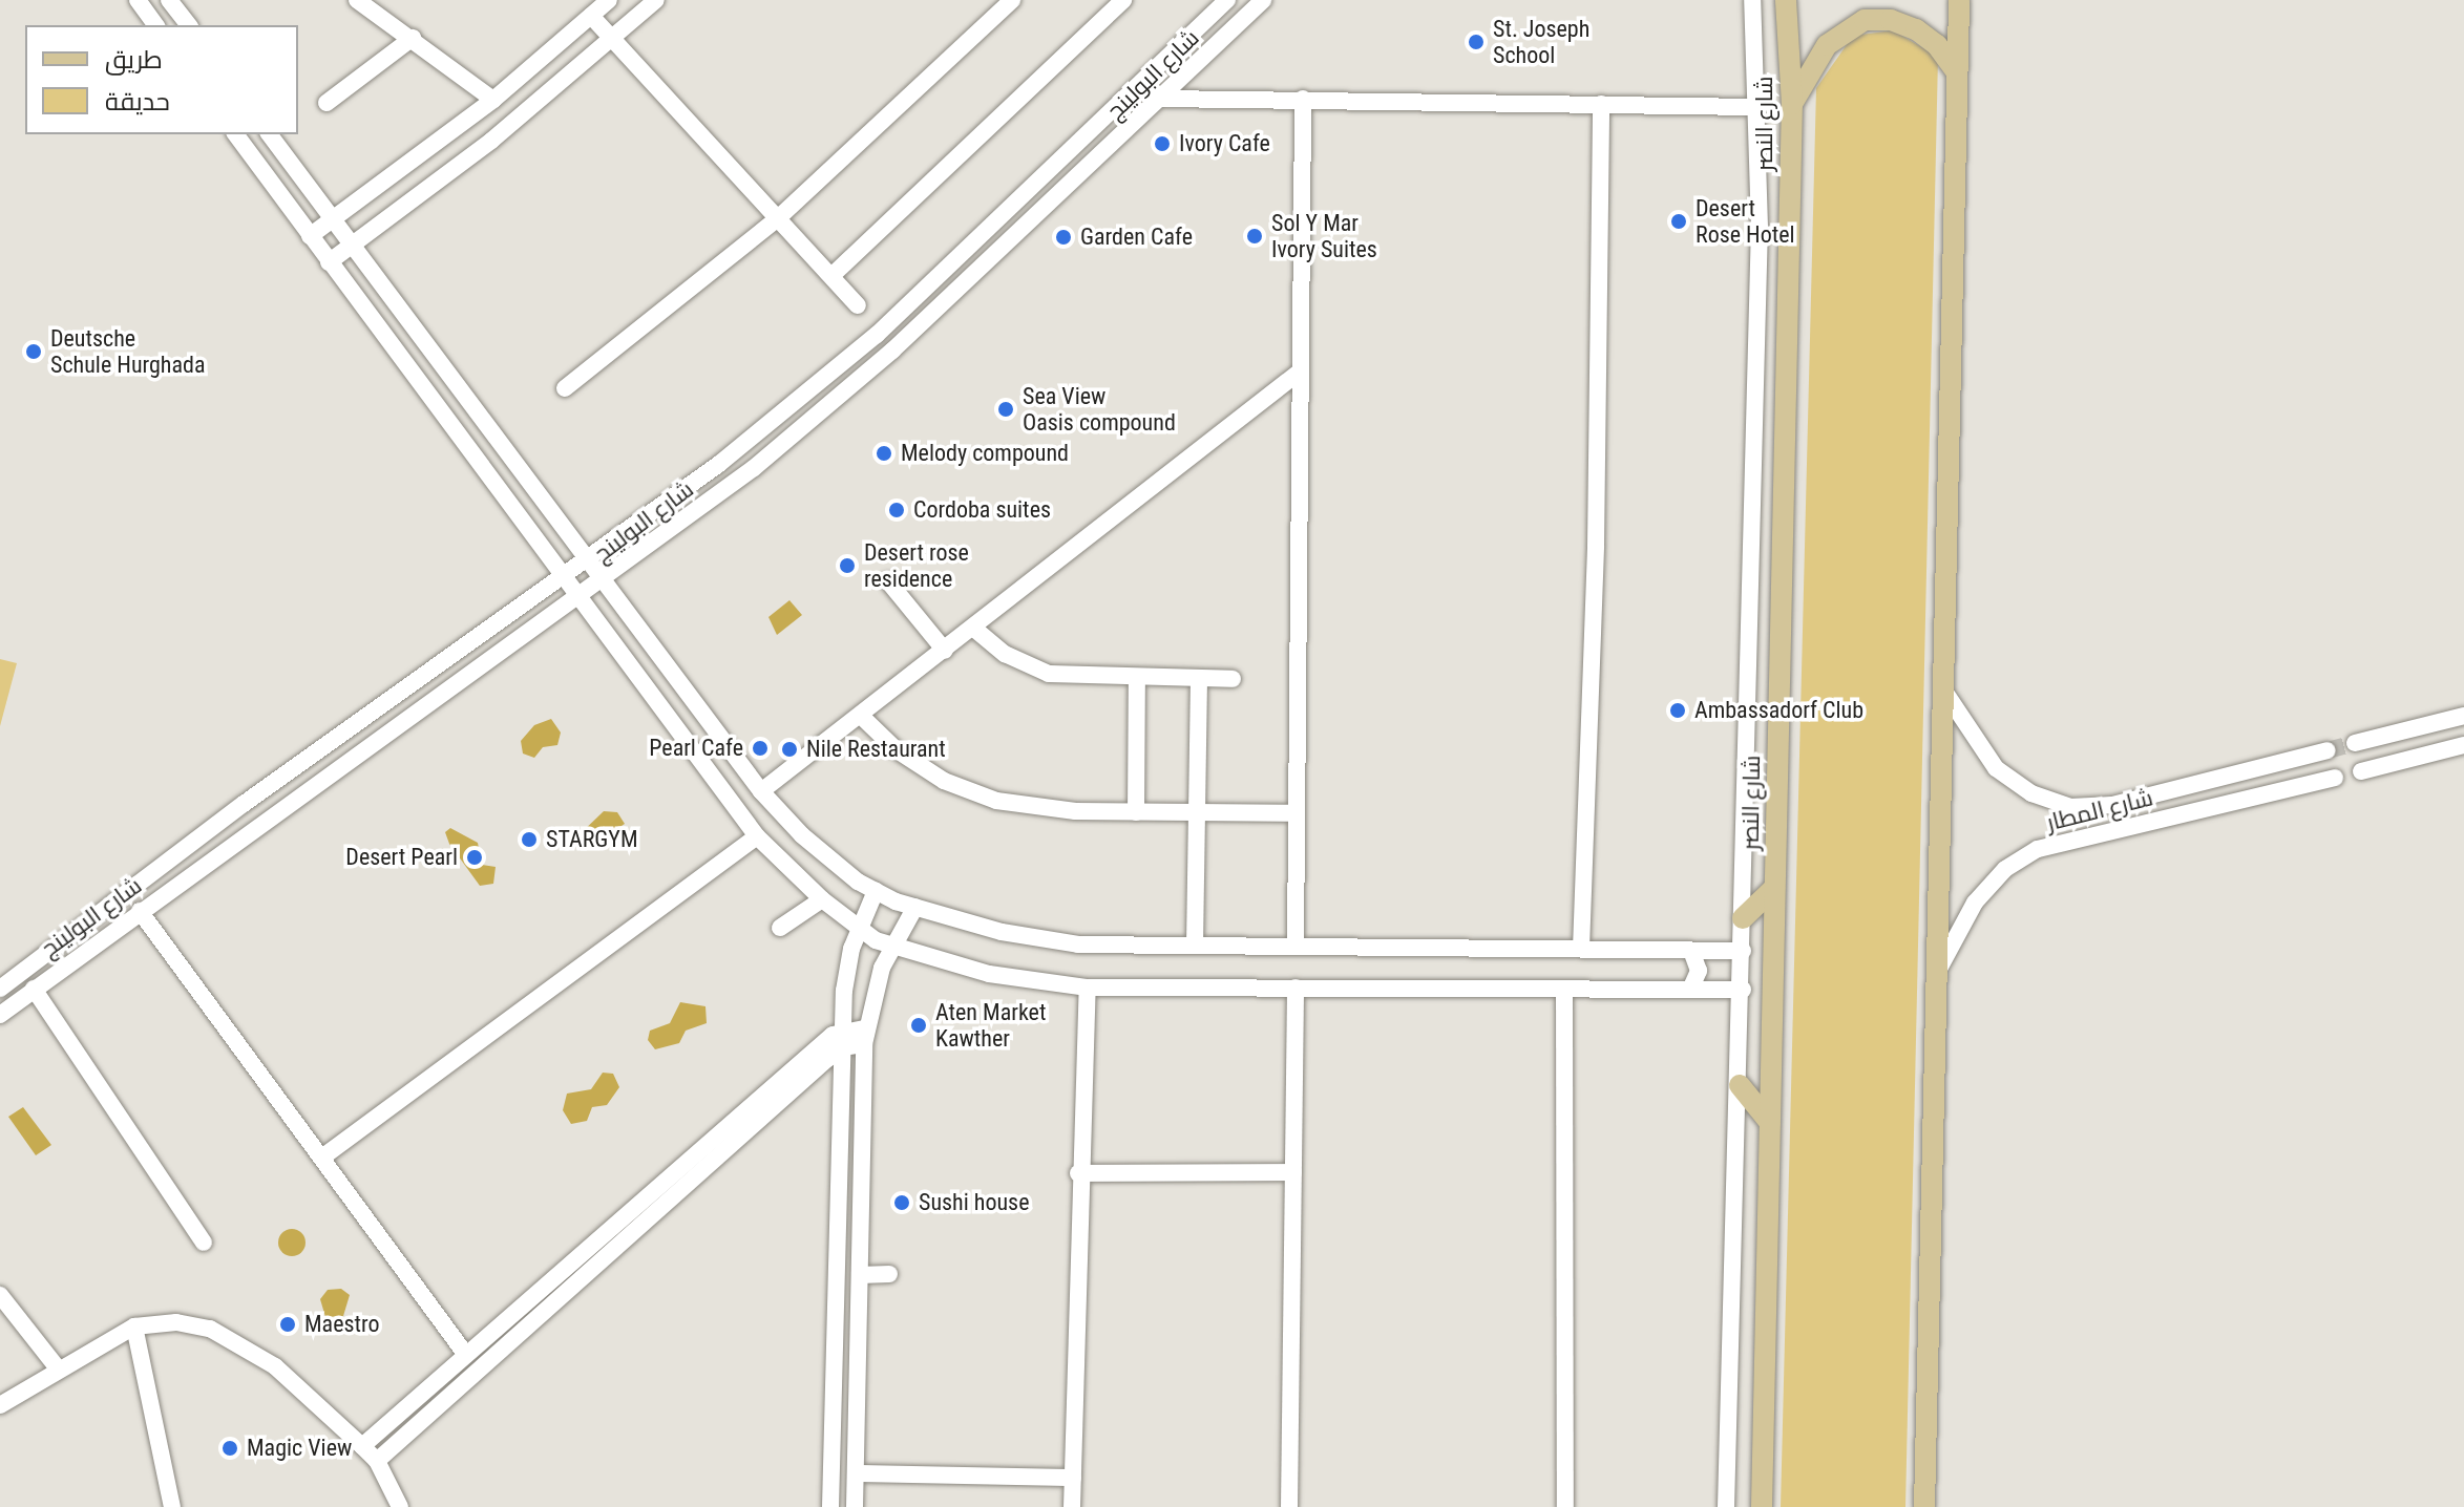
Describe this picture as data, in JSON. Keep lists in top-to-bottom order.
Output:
{
  "streets": {
    "main road": ["شارع النصر"],
    "street": ["شارع البولينج", "شارع المطار"]
  },
  "places": [
    "St. Joseph School",
    "Ivory Cafe",
    "Desert Rose Hotel",
    "Sol Y Mar Ivory Suites",
    "Garden Cafe",
    "Deutsche Schule Hurghada",
    "Sea View Oasis compound",
    "Melody compound",
    "Cordoba suites",
    "Desert rose residence",
    "Ambassadorf Club",
    "Pearl Cafe",
    "Nile Restaurant",
    "STARGYM",
    "Desert Pearl",
    "Aten Market Kawther",
    "Sushi house",
    "Maestro",
    "Magic View"
  ],
  "legend": ["طريق", "حديقة"]
}
